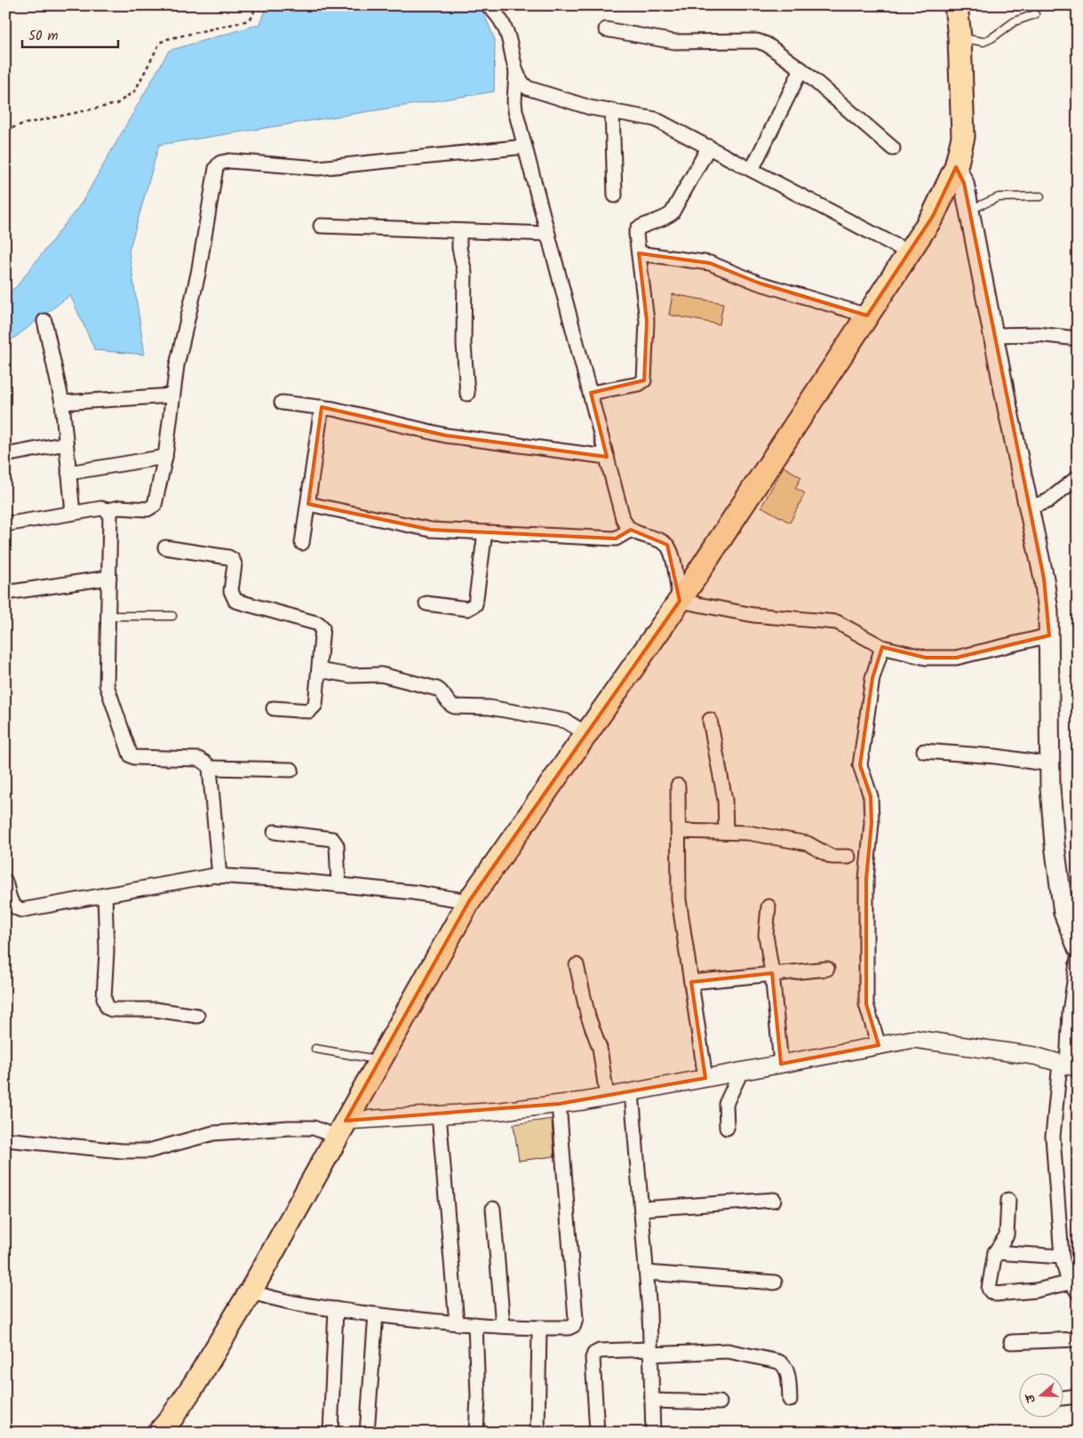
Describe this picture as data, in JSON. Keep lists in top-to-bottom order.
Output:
{
  "scale_bar": "50 m",
  "north": "left"
}
